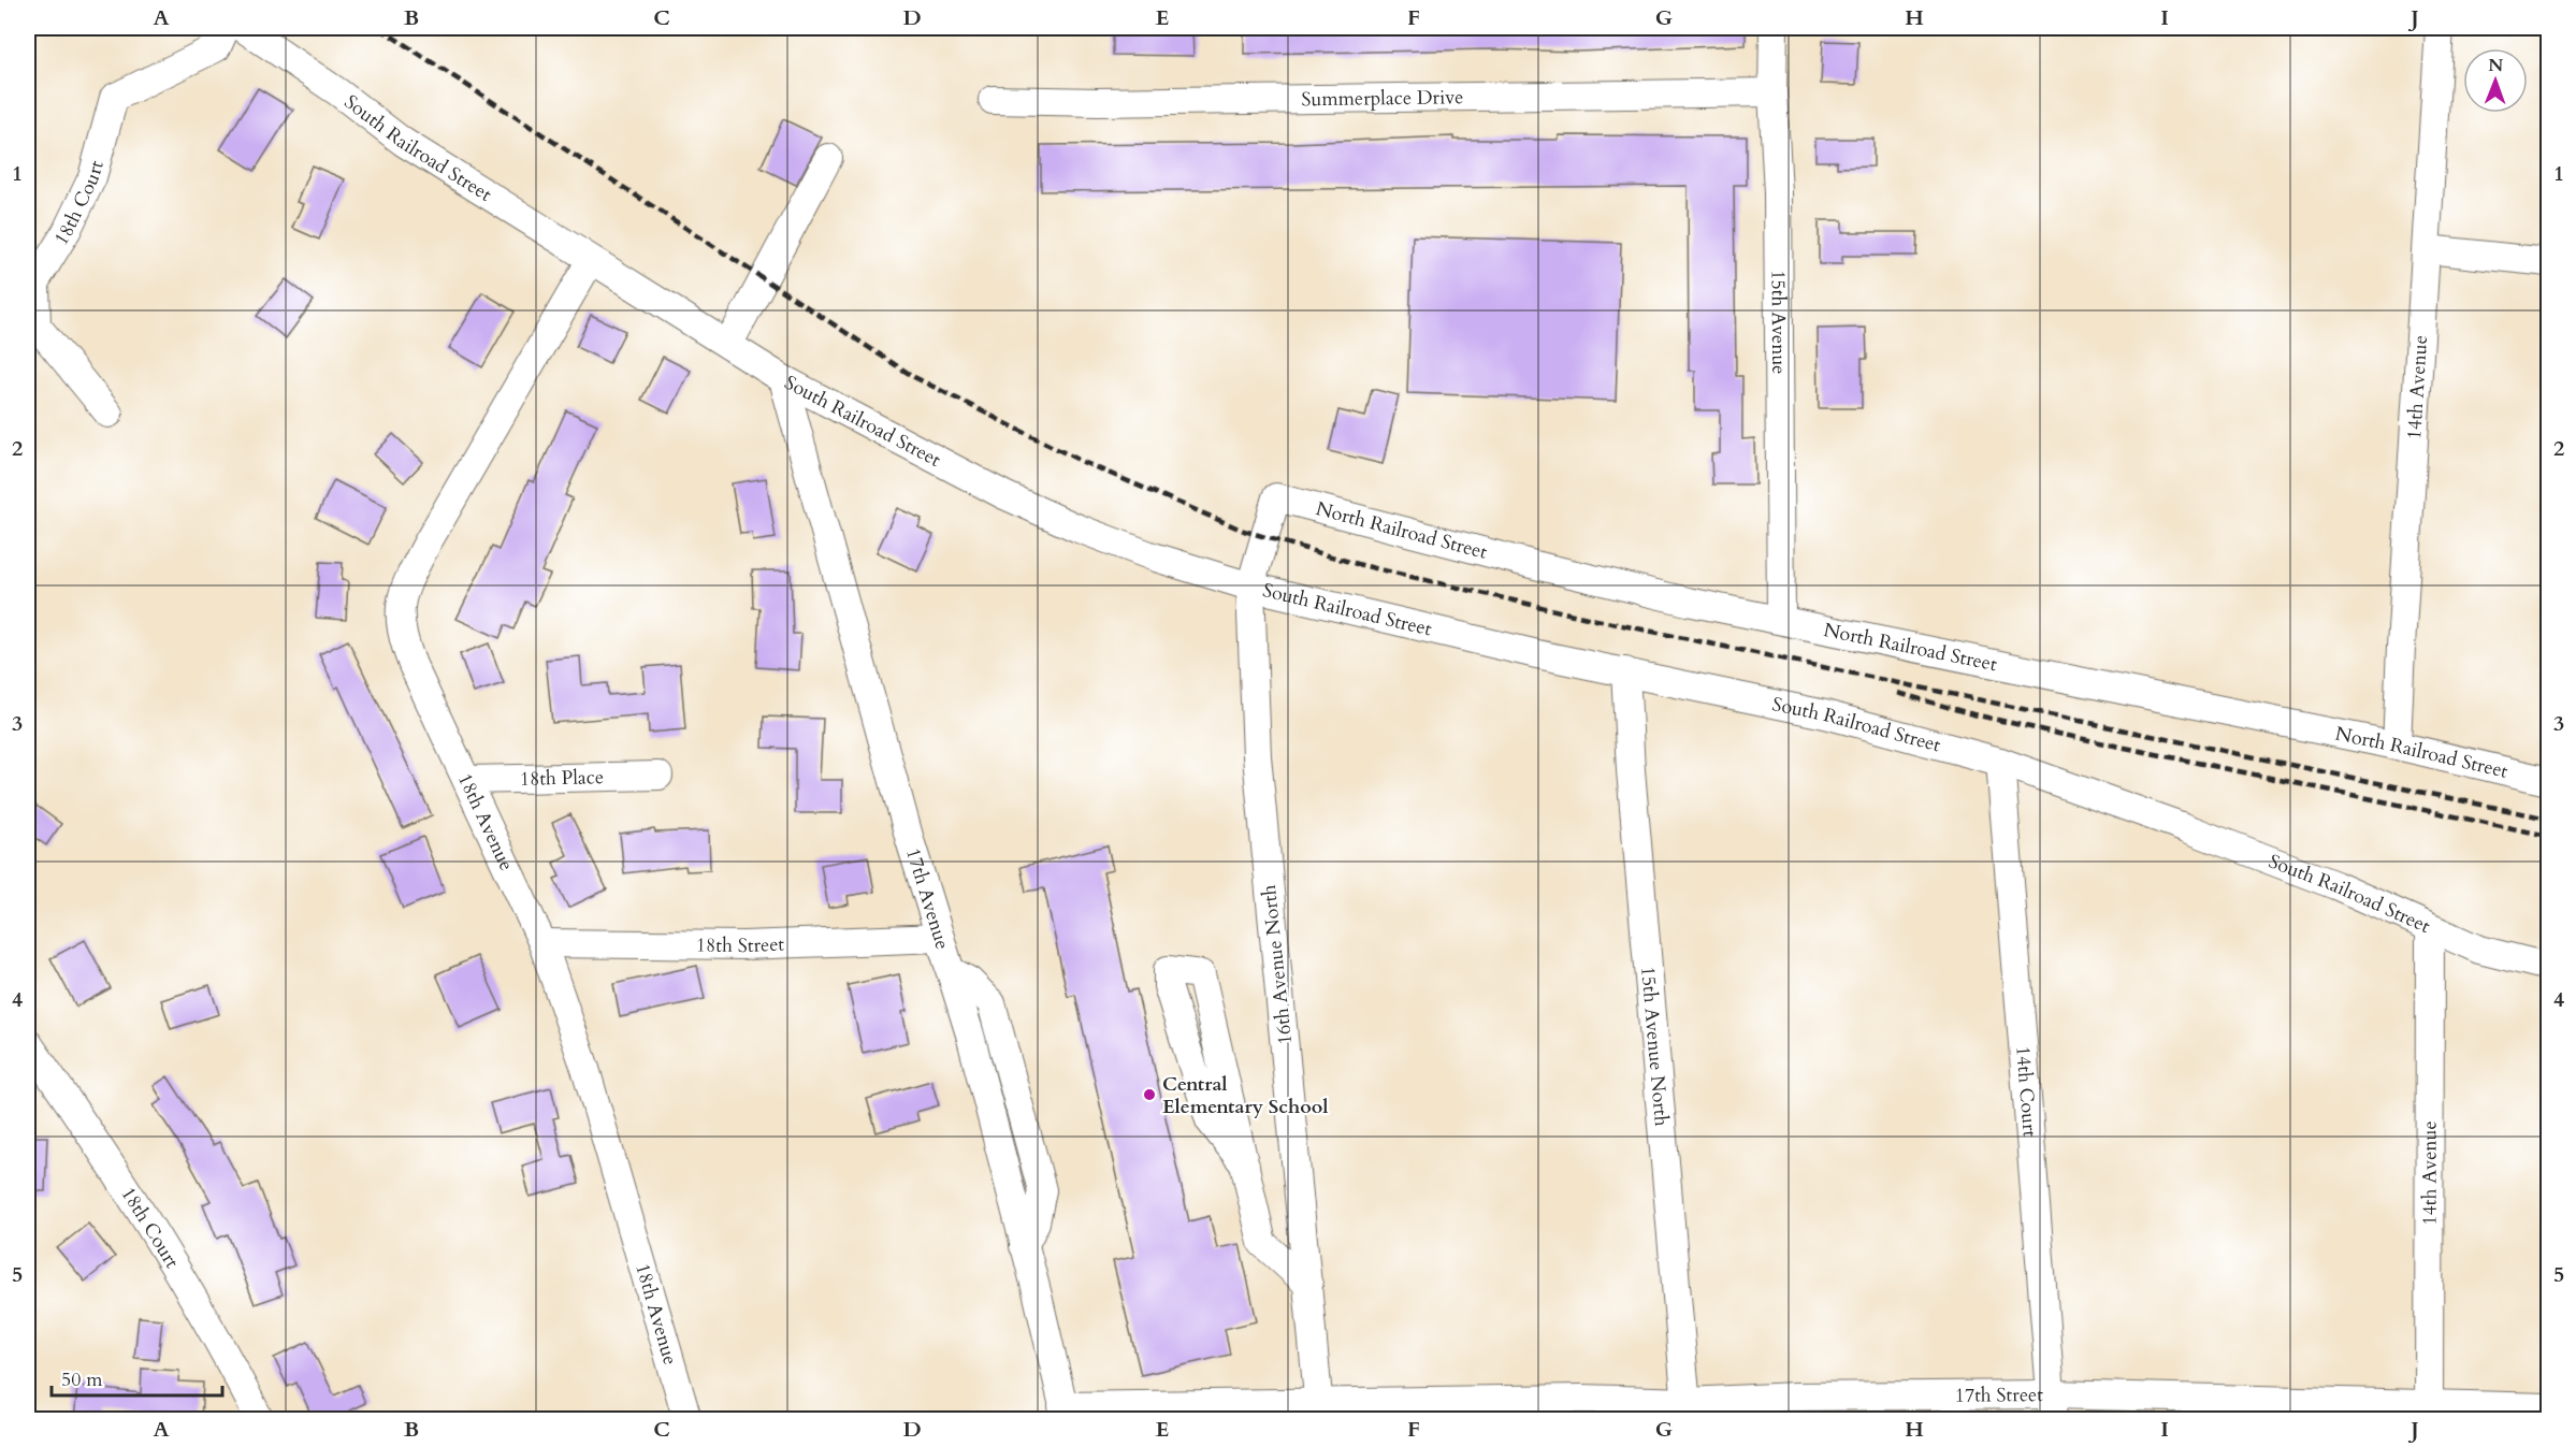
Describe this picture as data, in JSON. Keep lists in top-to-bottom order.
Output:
{
  "streets": {
    "street": [
      "Summerplace Drive",
      "South Railroad Street",
      "18th Court",
      "15th Avenue",
      "14th Avenue",
      "North Railroad Street",
      "18th Place",
      "18th Avenue",
      "17th Avenue",
      "18th Street",
      "16th Avenue North",
      "15th Avenue North",
      "14th Court",
      "17th Street"
    ]
  },
  "crossings": [
    ["Summerplace Drive", "15th Avenue"],
    ["South Railroad Street", "14th Avenue"],
    ["South Railroad Street", "18th Avenue"],
    ["South Railroad Street", "17th Avenue"],
    ["South Railroad Street", "16th Avenue North"],
    ["South Railroad Street", "15th Avenue North"],
    ["South Railroad Street", "14th Court"],
    ["15th Avenue", "North Railroad Street"],
    ["14th Avenue", "North Railroad Street"],
    ["14th Avenue", "17th Street"],
    ["North Railroad Street", "16th Avenue North"],
    ["18th Place", "18th Avenue"],
    ["18th Avenue", "18th Street"],
    ["17th Avenue", "18th Street"],
    ["17th Avenue", "17th Street"],
    ["16th Avenue North", "17th Street"],
    ["15th Avenue North", "17th Street"],
    ["14th Court", "17th Street"]
  ],
  "places": ["Central Elementary School"],
  "scale_bar": "50 m",
  "north": "top",
  "grid": {
    "columns": [
      "A",
      "B",
      "C",
      "D",
      "E",
      "F",
      "G",
      "H",
      "I",
      "J"
    ],
    "rows": [
      "1",
      "2",
      "3",
      "4",
      "5"
    ]
  }
}
